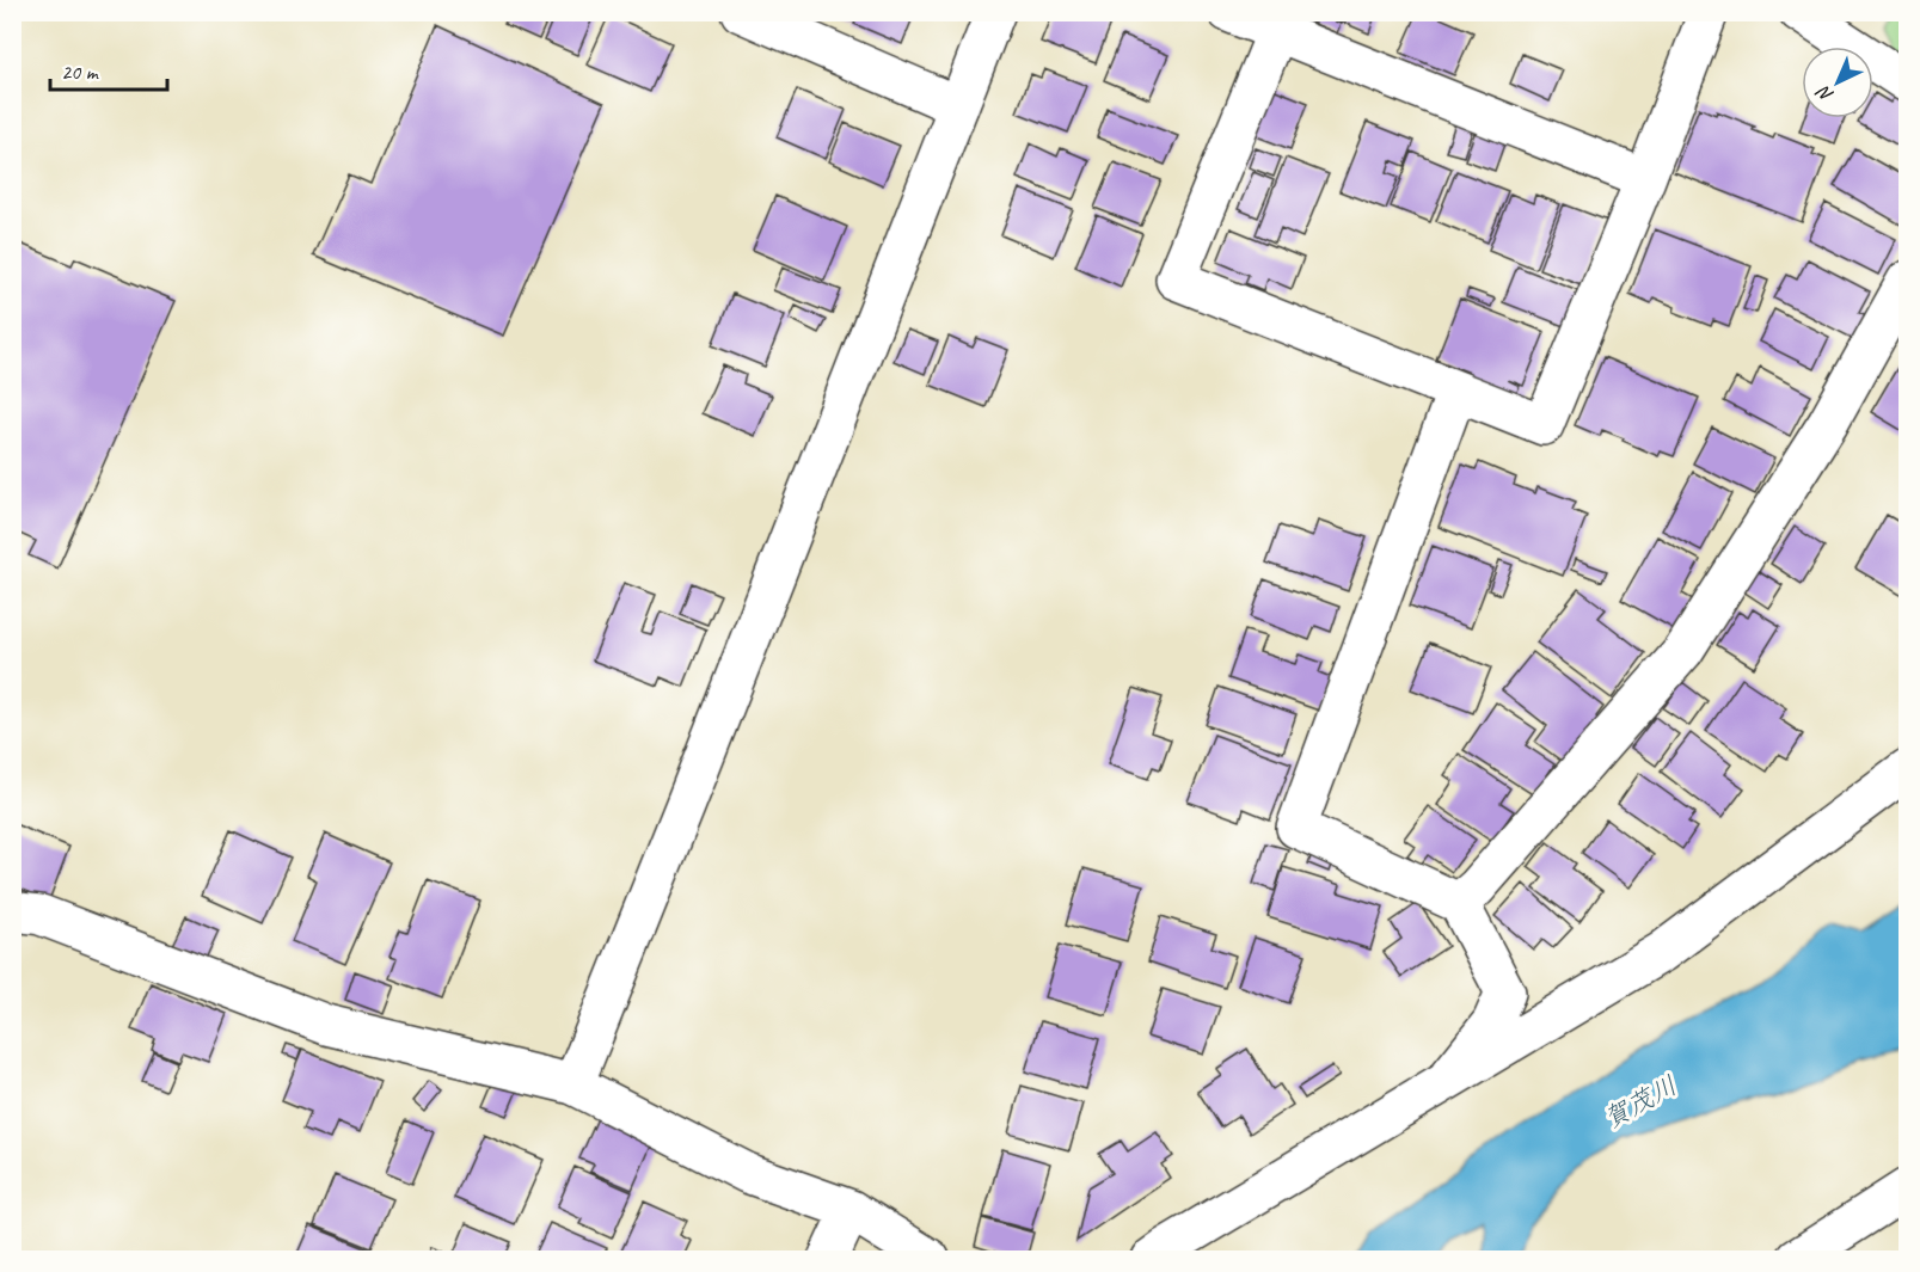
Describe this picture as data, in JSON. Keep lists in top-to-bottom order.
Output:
{
  "water": ["賀茂川"],
  "scale_bar": "20 m",
  "north": "bottom left"
}
